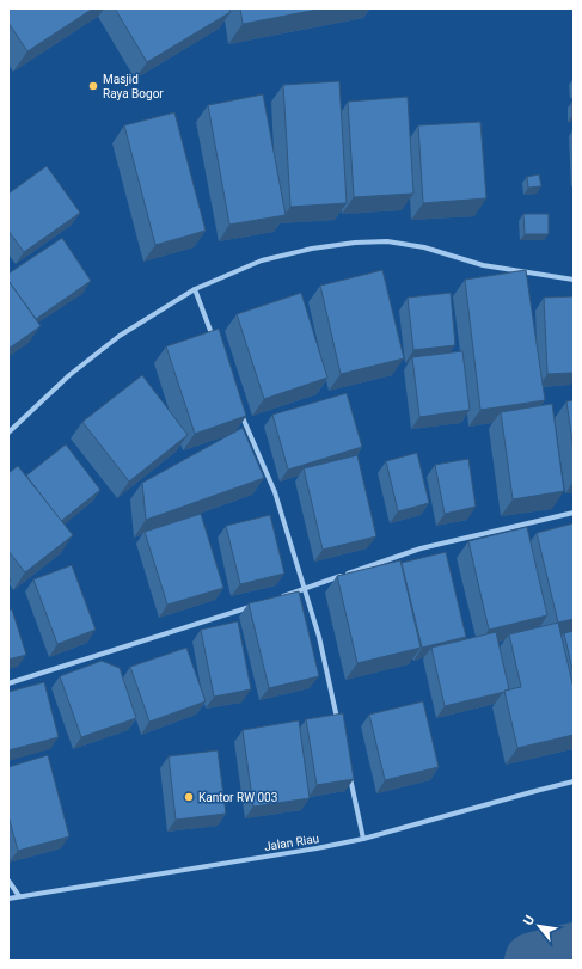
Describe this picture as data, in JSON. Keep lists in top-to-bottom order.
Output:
{
  "streets": {
    "street": ["Jalan Riau"]
  },
  "places": ["Masjid Raya Bogor", "Kantor RW 003"],
  "north": "top left"
}
